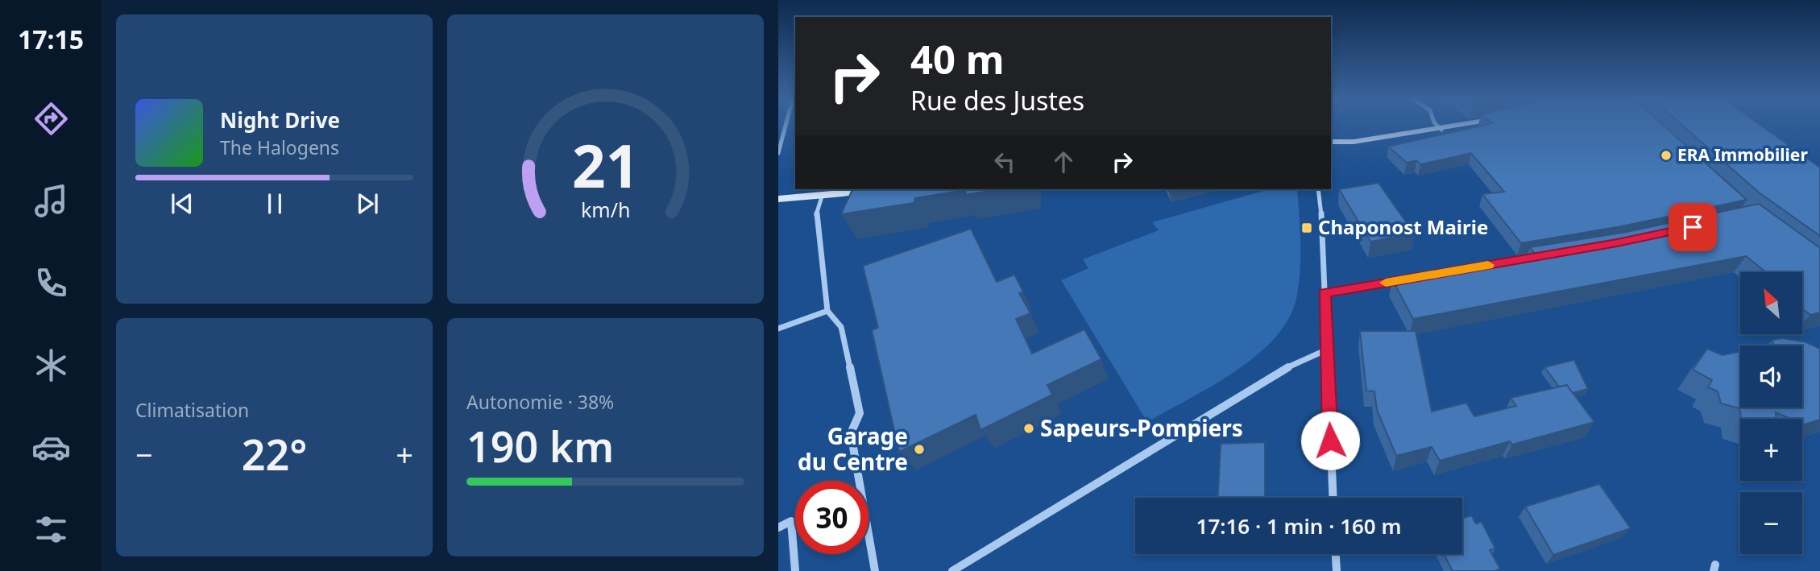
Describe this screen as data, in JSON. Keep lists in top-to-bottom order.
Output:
{
  "places": {
    "other": ["ERA Immobilier", "Sapeurs-Pompiers", "Garage du Centre"],
    "transit": ["Chaponost Mairie"]
  },
  "north": "top left",
  "page": {
    "tabs": "17:15",
    "turn": ["40 m", "Rue des Justes"],
    "song": ["Night Drive", "The Halogens"],
    "map_buttons": ["+", "−"],
    "tile": [
      "Climatisation",
      ["Autonomie · 38%", "190 km"]
    ],
    "heat": ["−", "22°", "+"],
    "limit": "30",
    "trip": "17:16 · 1 min · 160 m",
    "gauge": ["21", "km/h"]
  }
}
